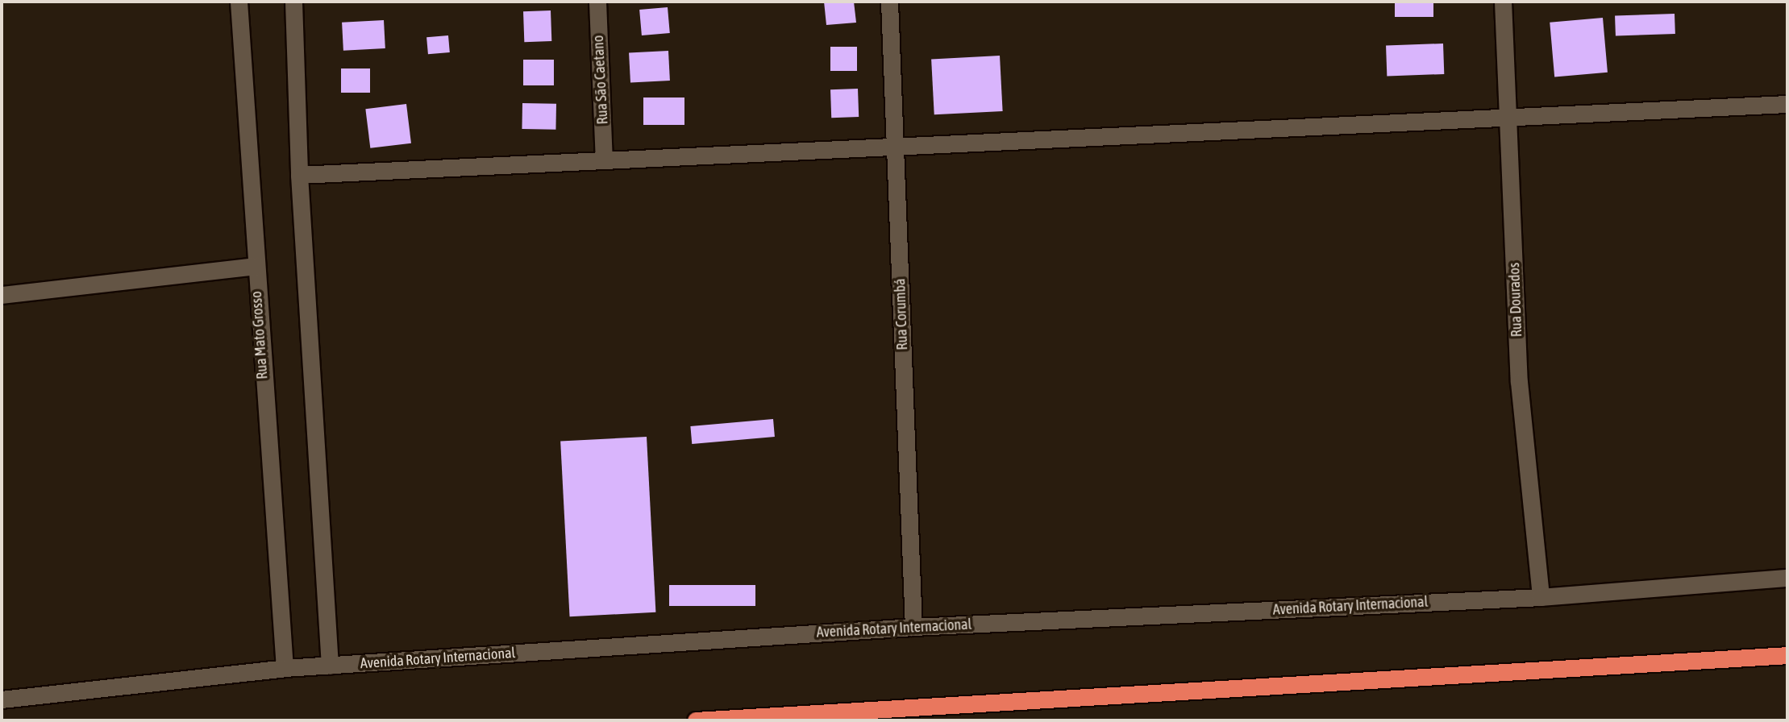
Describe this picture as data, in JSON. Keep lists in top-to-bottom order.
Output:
{
  "streets": {
    "street": [
      "Rua São Caetano",
      "Rua Dourados",
      "Rua Corumbá",
      "Rua Mato Grosso",
      "Avenida Rotary Internacional"
    ]
  },
  "crossings": [
    ["Rua Dourados", "Avenida Rotary Internacional"],
    ["Rua Corumbá", "Avenida Rotary Internacional"],
    ["Rua Mato Grosso", "Avenida Rotary Internacional"]
  ]
}
